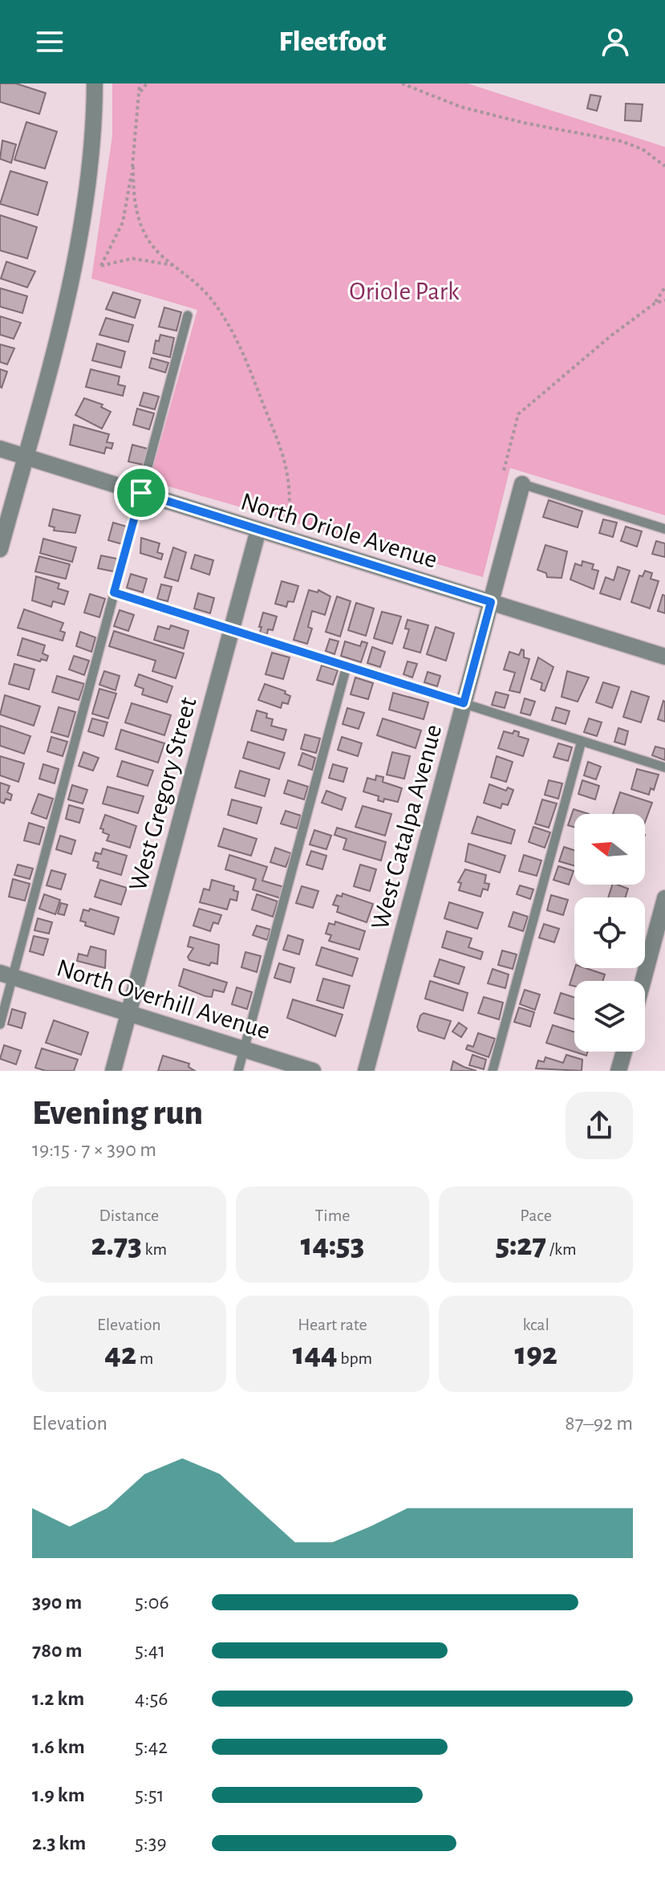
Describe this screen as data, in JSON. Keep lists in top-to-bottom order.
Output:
{
  "streets": {
    "street": [
      "North Oriole Avenue",
      "West Gregory Street",
      "West Catalpa Avenue",
      "North Overhill Avenue"
    ]
  },
  "crossings": [
    ["North Oriole Avenue", "West Gregory Street"],
    ["North Oriole Avenue", "West Catalpa Avenue"],
    ["West Gregory Street", "North Overhill Avenue"]
  ],
  "parks": ["Oriole Park"],
  "north": "left",
  "page": {
    "header": "Fleetfoot",
    "heading": ["Evening run", "19:15 · 7 × 390 m"],
    "stats": [
      ["Distance", "2.73 km"],
      ["Time", "14:53"],
      ["Pace", "5:27 /km"],
      ["Elevation", "42 m"],
      ["Heart rate", "144 bpm"],
      ["kcal", "192"]
    ],
    "chart": ["Elevation", "87–92 m"],
    "list": [
      {
        "name": "390 m",
        "note": "5:06"
      },
      {
        "name": "780 m",
        "note": "5:41"
      },
      {
        "name": "1.2 km",
        "note": "4:56"
      },
      {
        "name": "1.6 km",
        "note": "5:42"
      },
      {
        "name": "1.9 km",
        "note": "5:51"
      },
      {
        "name": "2.3 km",
        "note": "5:39"
      }
    ]
  }
}
